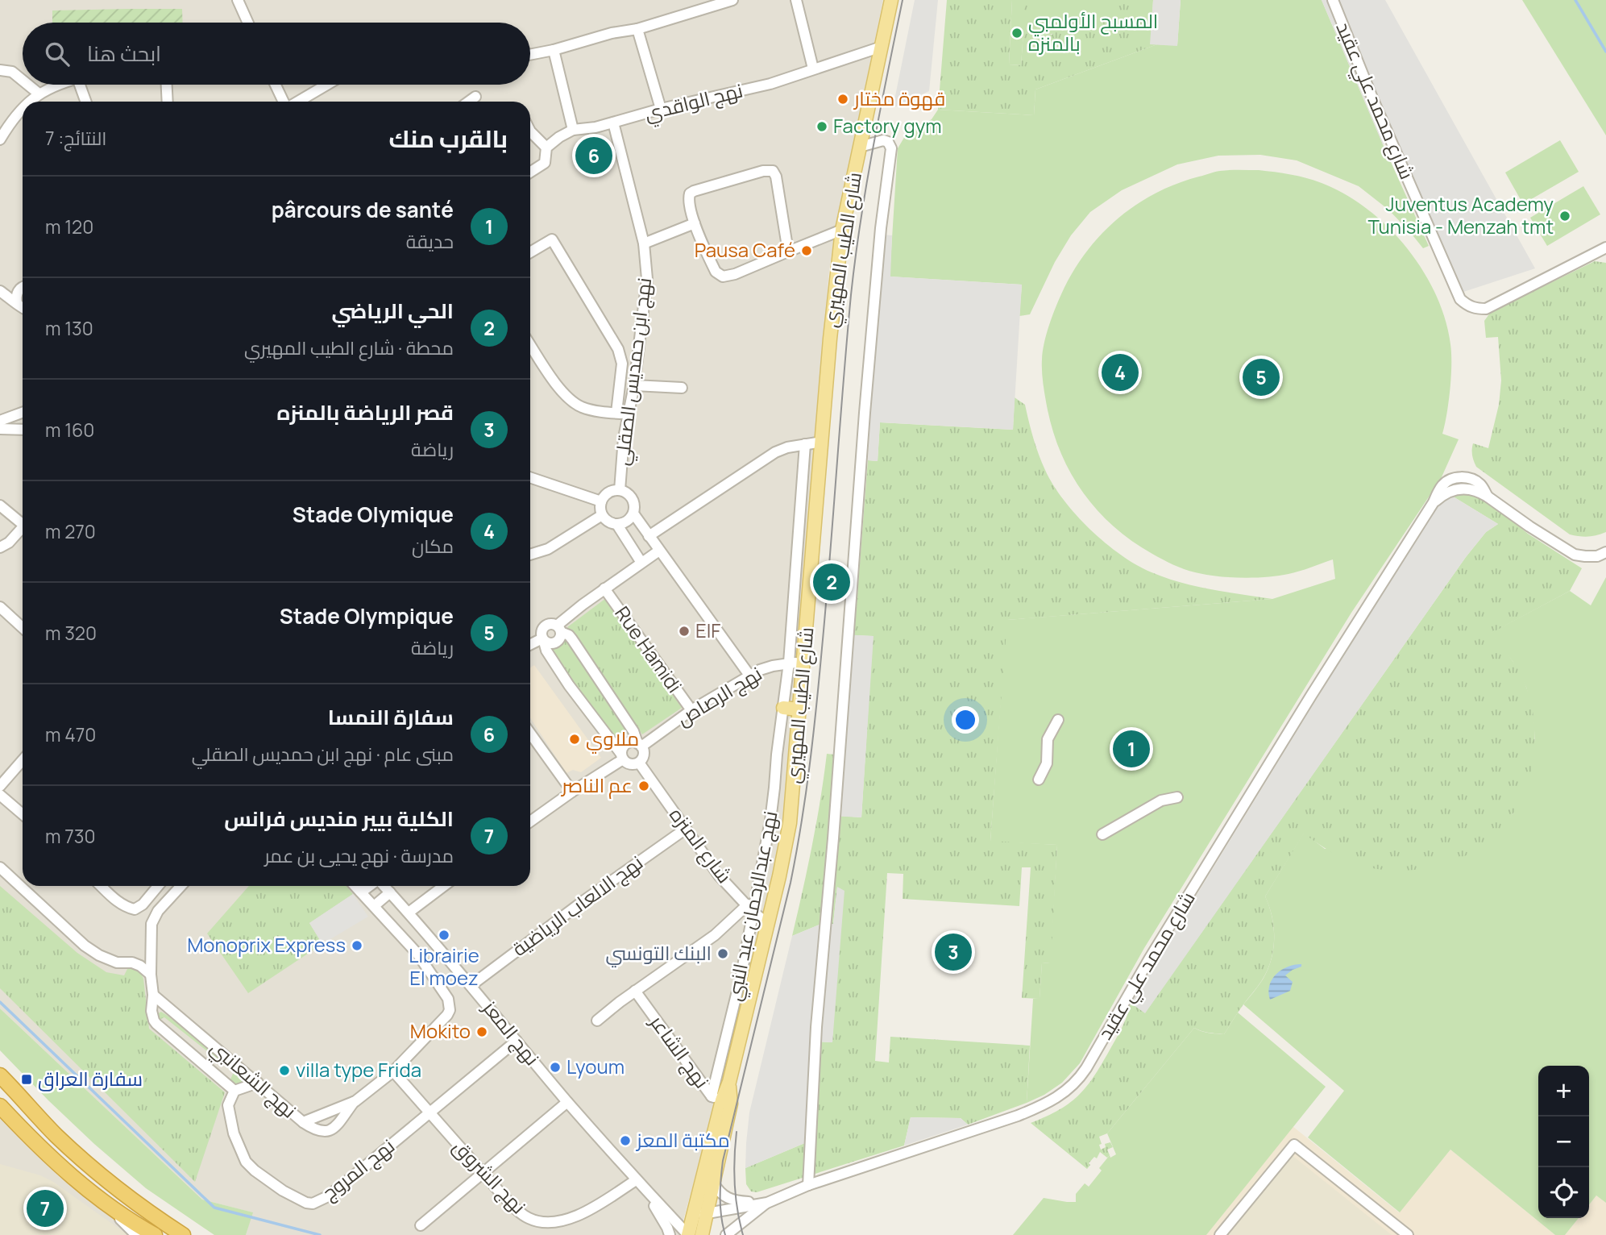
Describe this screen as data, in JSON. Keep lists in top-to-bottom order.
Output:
{
  "streets": {
    "main road": ["شارع الطيب المهيري"],
    "street": [
      "شارع محمد علي عقيد",
      "نهج الواقدي",
      "نهج ابن حمديس الصقلي",
      "Rue Hamidi",
      "نهج الرصاص",
      "شارع المنزه",
      "نهج الالعاب الرياضية",
      "نهج عبدالرحمان عبد النبي",
      "نهج المعز",
      "نهج الشاعر",
      "نهج الشعانبي",
      "نهج المروج",
      "نهج الشروق"
    ]
  },
  "crossings": [
    ["شارع محمد علي عقيد", "شارع الطيب المهيري"],
    ["نهج الواقدي", "شارع الطيب المهيري"],
    ["نهج الواقدي", "نهج ابن حمديس الصقلي"],
    ["شارع الطيب المهيري", "نهج الرصاص"],
    ["شارع الطيب المهيري", "شارع المنزه"],
    ["شارع الطيب المهيري", "نهج عبدالرحمان عبد النبي"],
    ["شارع الطيب المهيري", "نهج المعز"],
    ["شارع الطيب المهيري", "نهج الشاعر"],
    ["Rue Hamidi", "نهج الرصاص"],
    ["نهج الرصاص", "شارع المنزه"],
    ["نهج الرصاص", "نهج عبدالرحمان عبد النبي"],
    ["شارع المنزه", "نهج الالعاب الرياضية"],
    ["شارع المنزه", "نهج عبدالرحمان عبد النبي"],
    ["نهج الالعاب الرياضية", "نهج المعز"],
    ["نهج عبدالرحمان عبد النبي", "نهج الشاعر"],
    ["نهج المعز", "نهج المروج"],
    ["نهج المعز", "نهج الشروق"],
    ["نهج الشعانبي", "نهج الشروق"],
    ["نهج المروج", "نهج الشروق"]
  ],
  "places": {
    "other": [
      "المسبح الأولمبي بالمنزه",
      "قهوة مختار",
      "Factory gym",
      "Juventus Academy Tunisia - Menzah tmt",
      "Pausa Café",
      "EIF",
      "ملاوي",
      "عم الناصر",
      "Librairie El moez",
      "Monoprix Express",
      "البنك التونسي",
      "Mokito",
      "Lyoum",
      "villa type Frida",
      "مكتبة المعز"
    ],
    "transit": ["سفارة العراق"]
  },
  "page": {
    "search": "ابحث هنا",
    "heading": ["بالقرب منك", "النتائج: 7"],
    "pins": [
      "6",
      "4",
      "5",
      "2",
      "1",
      "3",
      "7"
    ],
    "list": [
      {
        "mark": "1",
        "name": "pârcours de santé",
        "note": "حديقة",
        "value": "120 m"
      },
      {
        "mark": "2",
        "name": "الحي الرياضي",
        "note": "محطة · شارع الطيب المهيري",
        "value": "130 m"
      },
      {
        "mark": "3",
        "name": "قصر الرياضة بالمنزه",
        "note": "رياضة",
        "value": "160 m"
      },
      {
        "mark": "4",
        "name": "Stade Olymique",
        "note": "مكان",
        "value": "270 m"
      },
      {
        "mark": "5",
        "name": "Stade Olympique",
        "note": "رياضة",
        "value": "320 m"
      },
      {
        "mark": "6",
        "name": "سفارة النمسا",
        "note": "مبنى عام · نهج ابن حمديس الصقلي",
        "value": "470 m"
      },
      {
        "mark": "7",
        "name": "الكلية بيير منديس فرانس",
        "note": "مدرسة · نهج يحيى بن عمر",
        "value": "730 m"
      }
    ],
    "map_buttons": ["+", "−"]
  }
}
